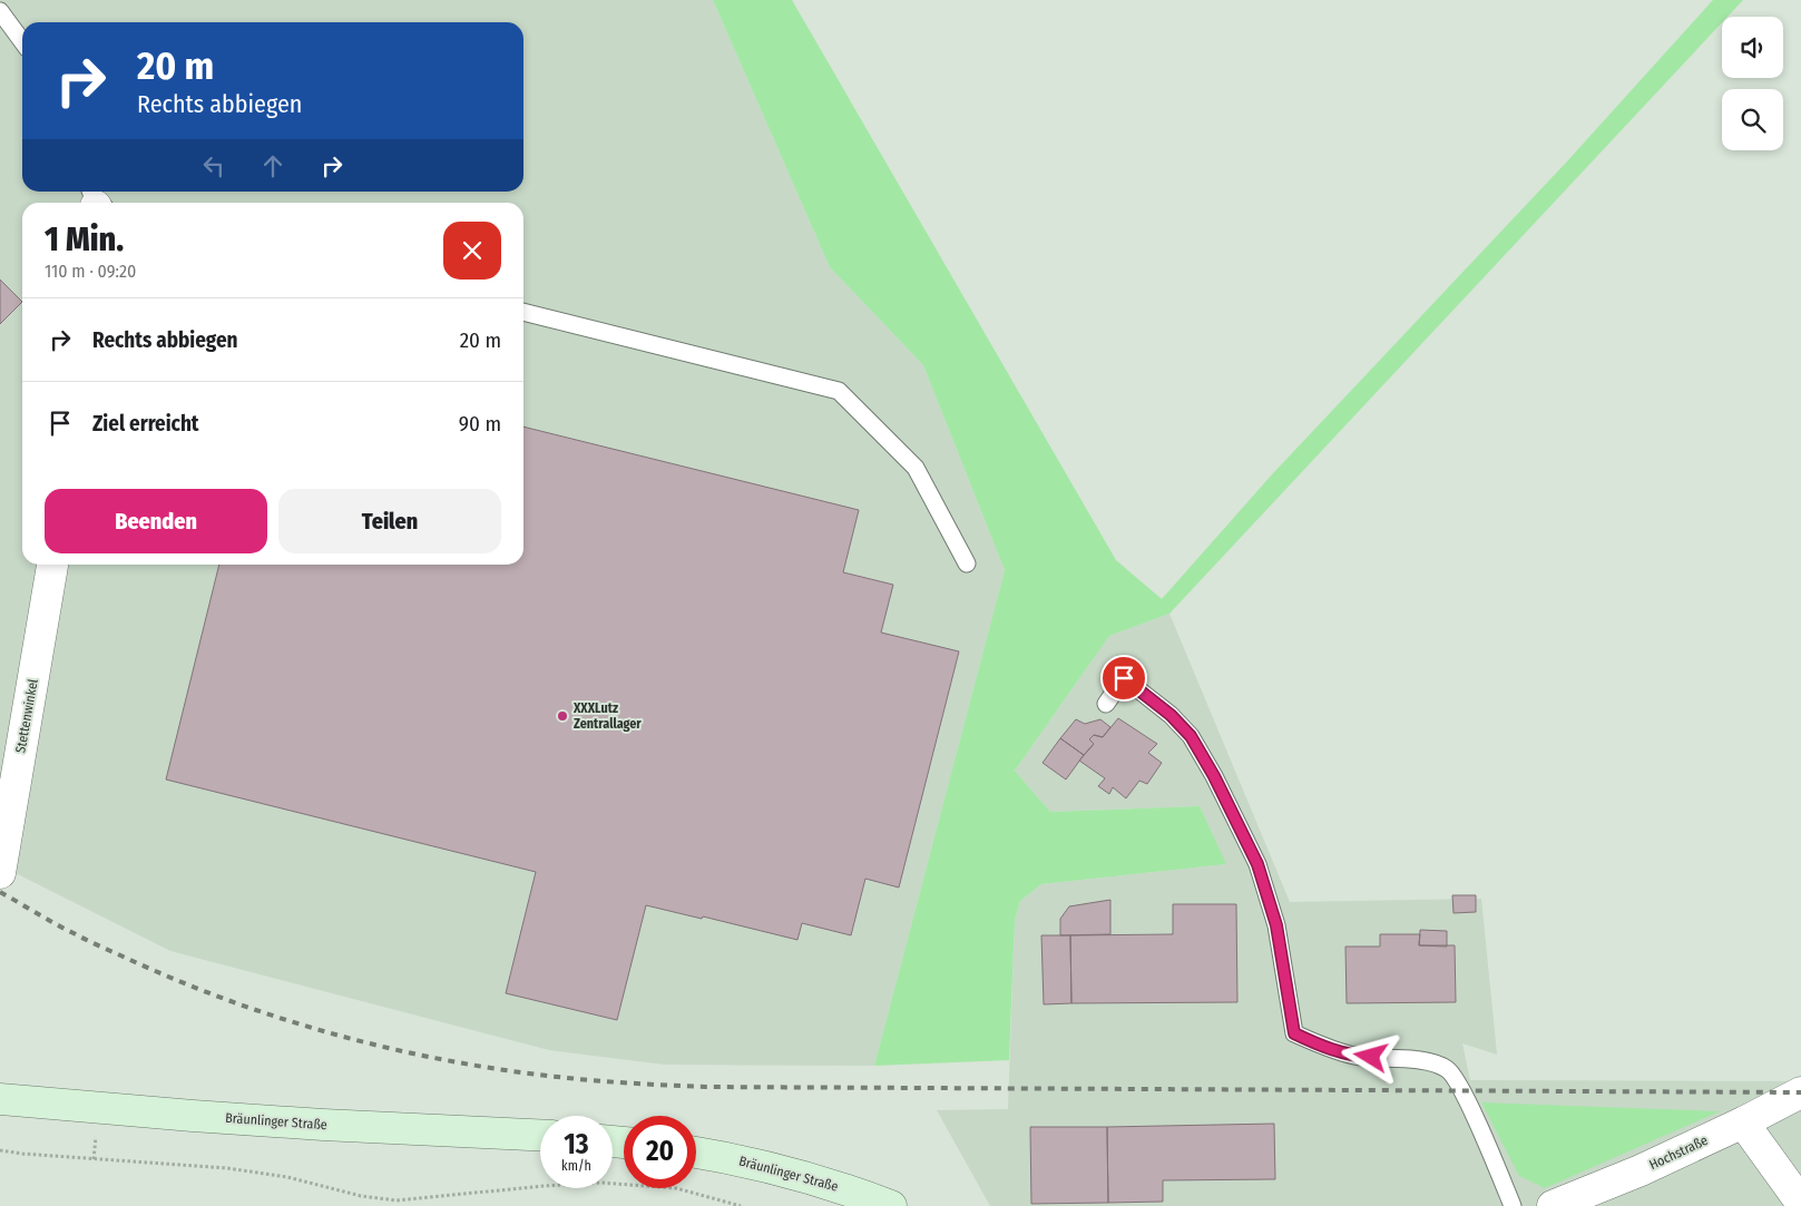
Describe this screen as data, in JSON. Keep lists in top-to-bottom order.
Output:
{
  "streets": {
    "main road": ["Bräunlinger Straße"],
    "street": ["Stettenwinkel", "Hochstraße"]
  },
  "places": ["XXXLutz Zentrallager"],
  "page": {
    "turn": ["20 m", "Rechts abbiegen"],
    "heading": ["1 Min.", "110 m · 09:20"],
    "list": [
      {
        "name": "Rechts abbiegen",
        "value": "20 m"
      },
      {
        "name": "Ziel erreicht",
        "value": "90 m"
      }
    ],
    "buttons": ["Beenden", "Teilen"],
    "speed": "13 km/h",
    "limit": "20"
  }
}
